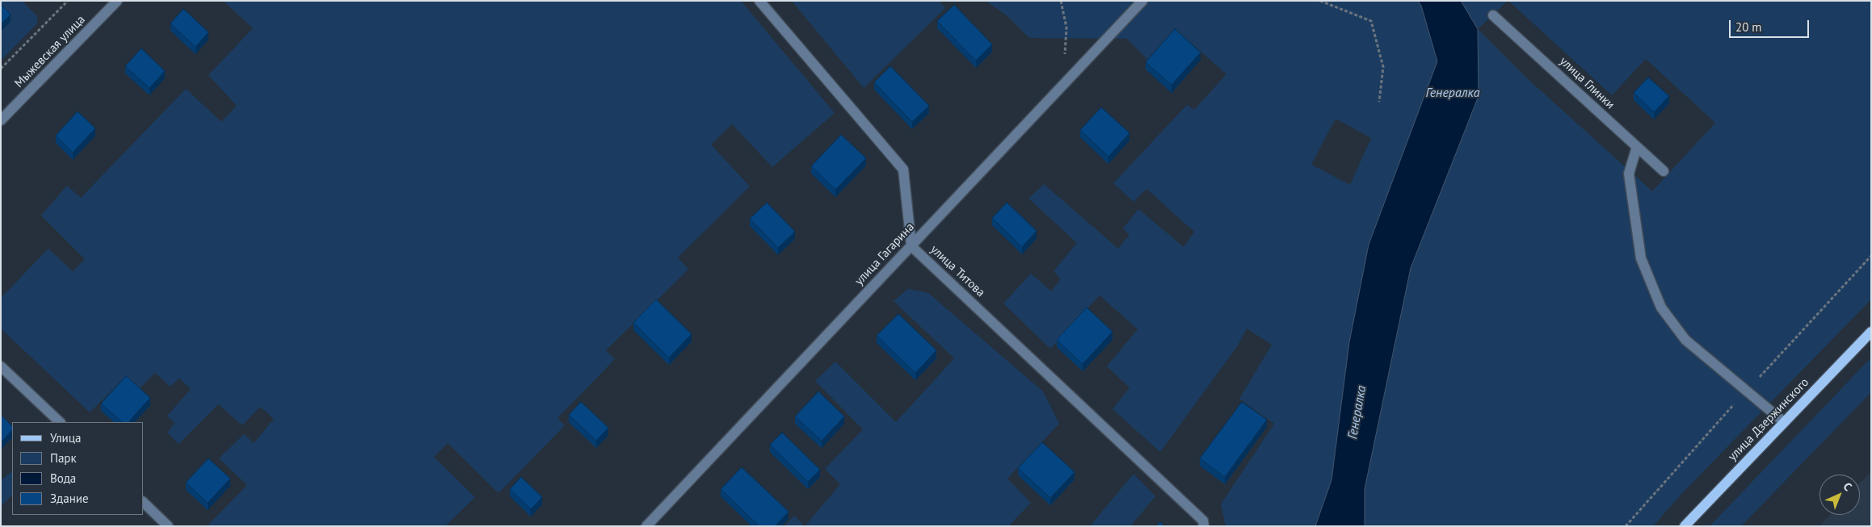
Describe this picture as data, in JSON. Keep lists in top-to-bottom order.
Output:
{
  "streets": {
    "main road": ["улица Дзержинского"],
    "street": [
      "Мыжевская улица",
      "улица Глинки",
      "улица Гагарина",
      "улица Титова"
    ]
  },
  "crossings": [
    ["улица Гагарина", "улица Титова"]
  ],
  "water": ["Генералка"],
  "legend": [
    "Улица",
    "Парк",
    "Вода",
    "Здание"
  ],
  "scale_bar": "20 m",
  "north": "top right"
}
